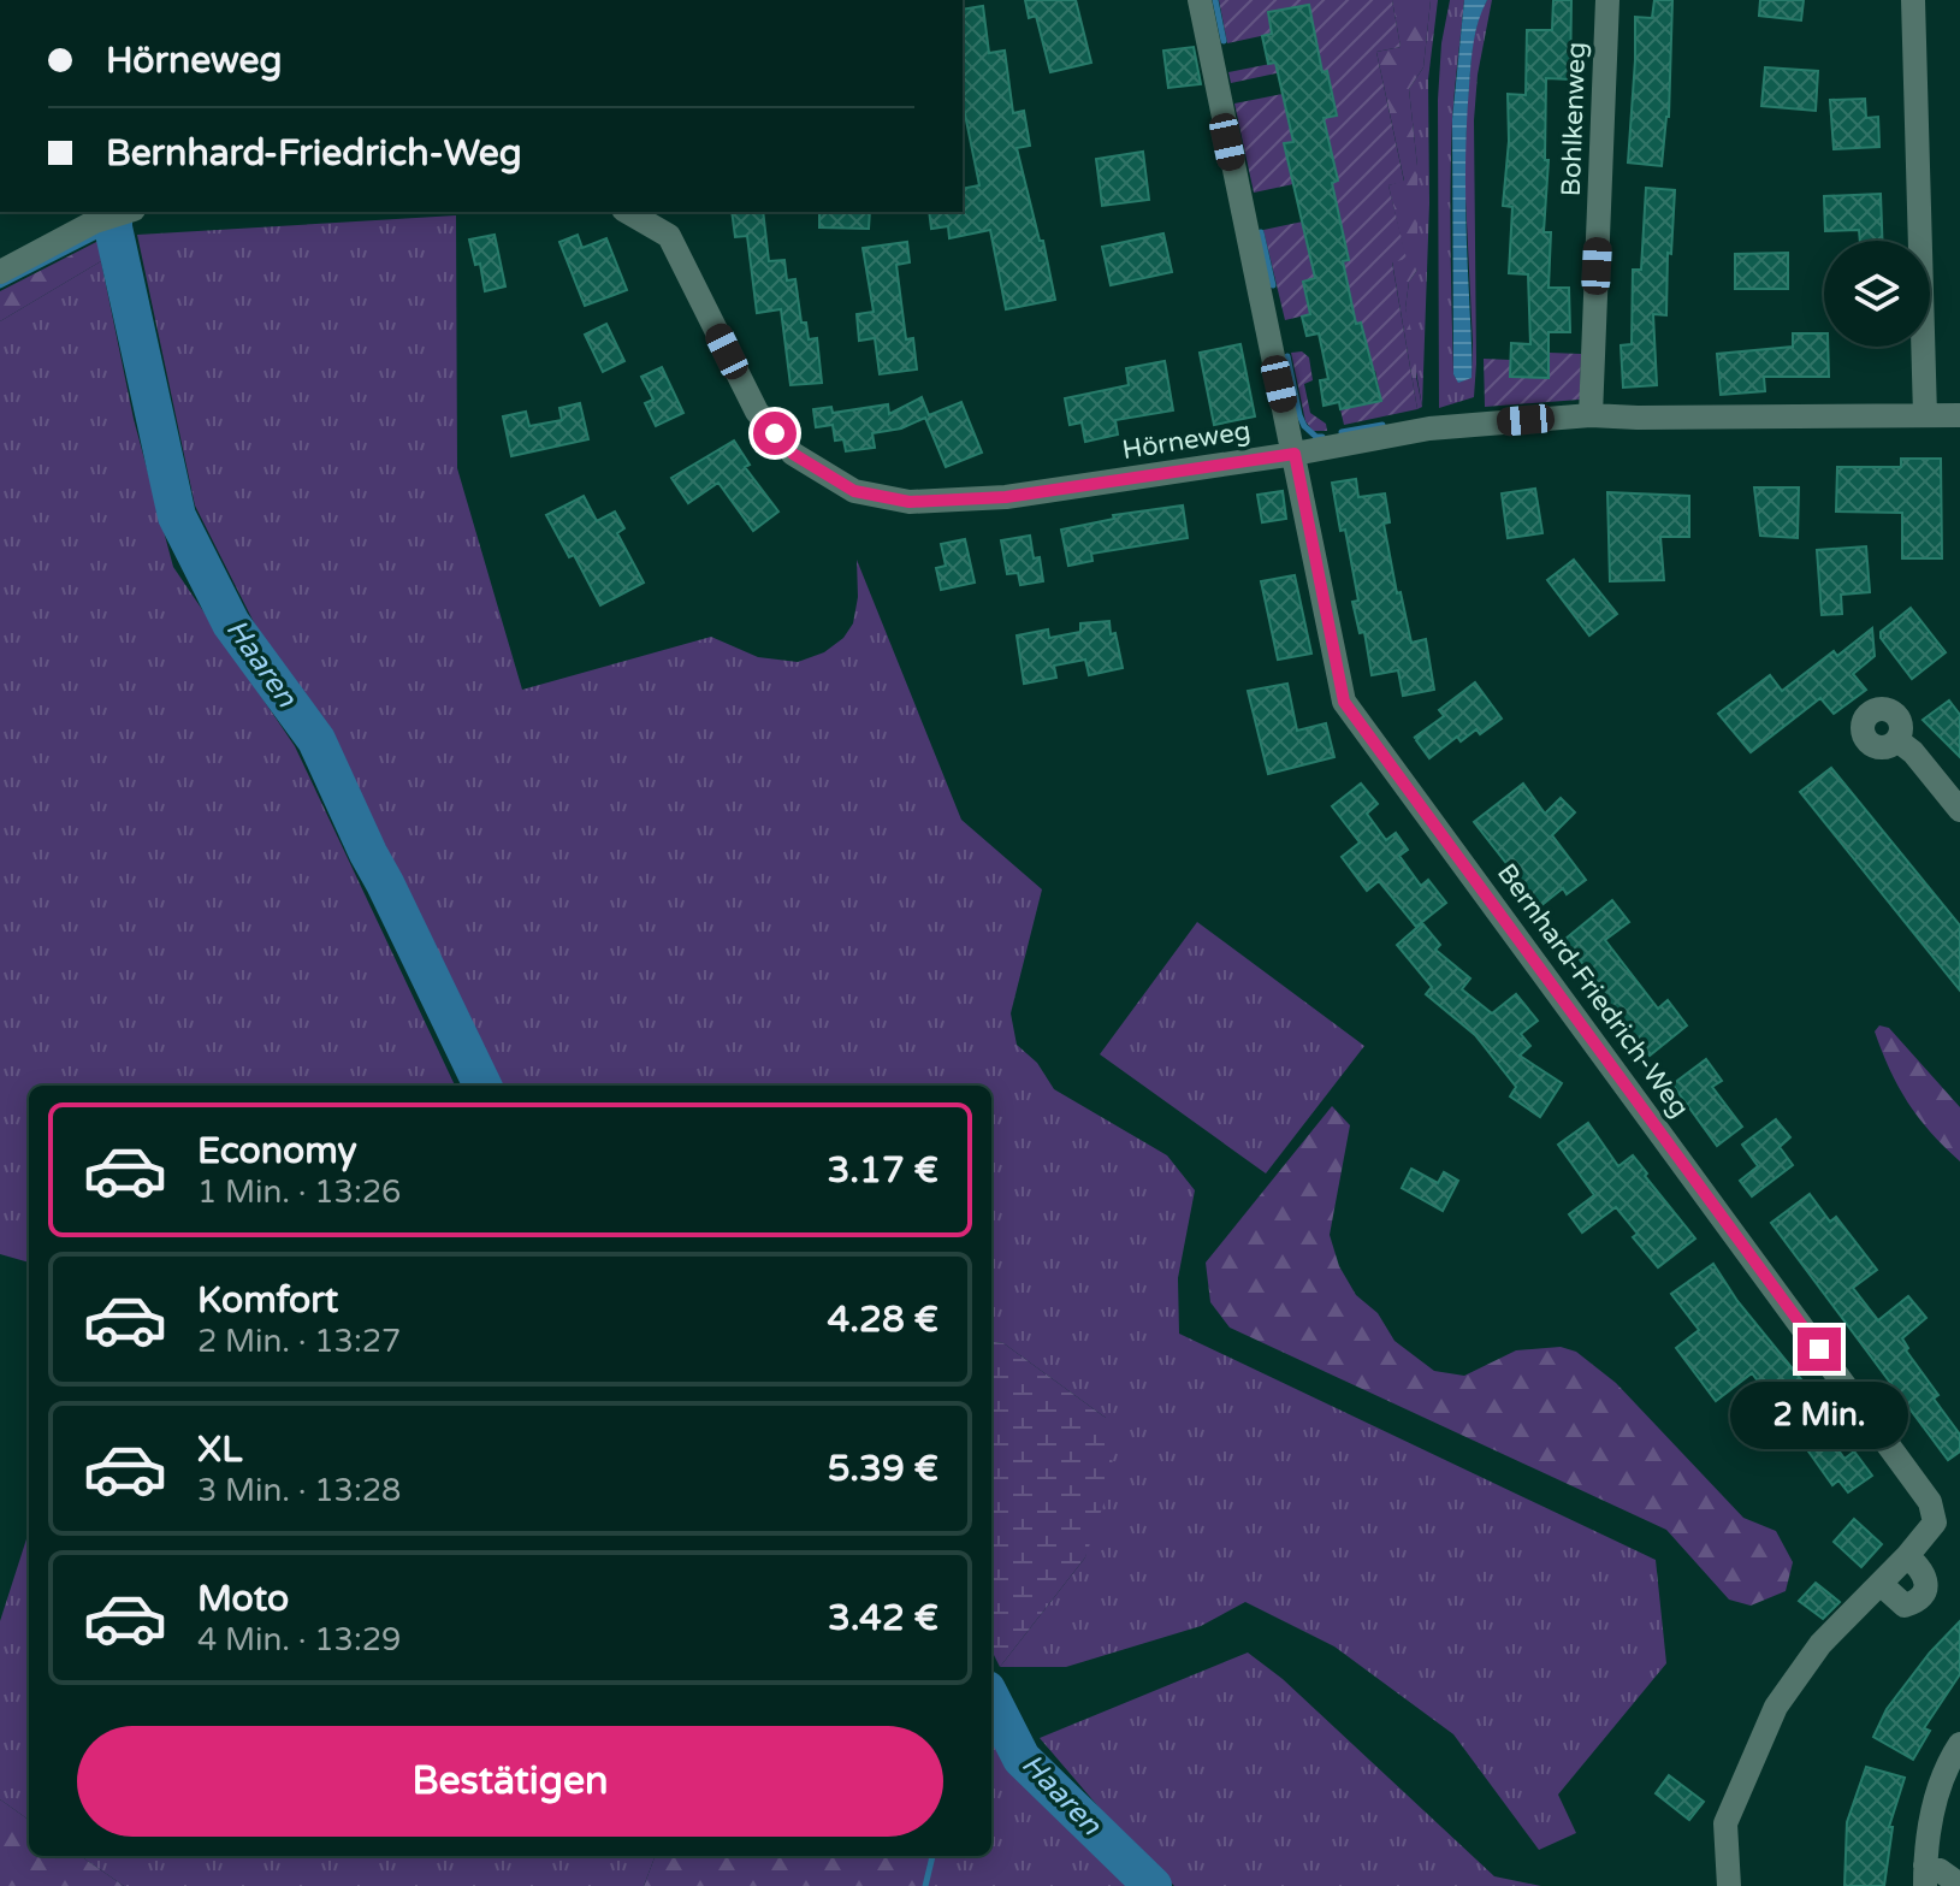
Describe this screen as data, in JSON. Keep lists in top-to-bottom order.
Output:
{
  "streets": {
    "street": ["Bohlkenweg", "Hörneweg", "Bernhard-Friedrich-Weg"]
  },
  "crossings": [
    ["Bohlkenweg", "Hörneweg"],
    ["Hörneweg", "Bernhard-Friedrich-Weg"]
  ],
  "water": ["Haaren"],
  "page": {
    "banner": ["Hörneweg", "Bernhard-Friedrich-Weg"],
    "list": [
      {
        "name": "Economy",
        "note": "1 Min. · 13:26",
        "value": "3.17 €"
      },
      {
        "name": "Komfort",
        "note": "2 Min. · 13:27",
        "value": "4.28 €"
      },
      {
        "name": "XL",
        "note": "3 Min. · 13:28",
        "value": "5.39 €"
      },
      {
        "name": "Moto",
        "note": "4 Min. · 13:29",
        "value": "3.42 €"
      }
    ],
    "bubble": "2 Min.",
    "buttons": "Bestätigen"
  }
}
